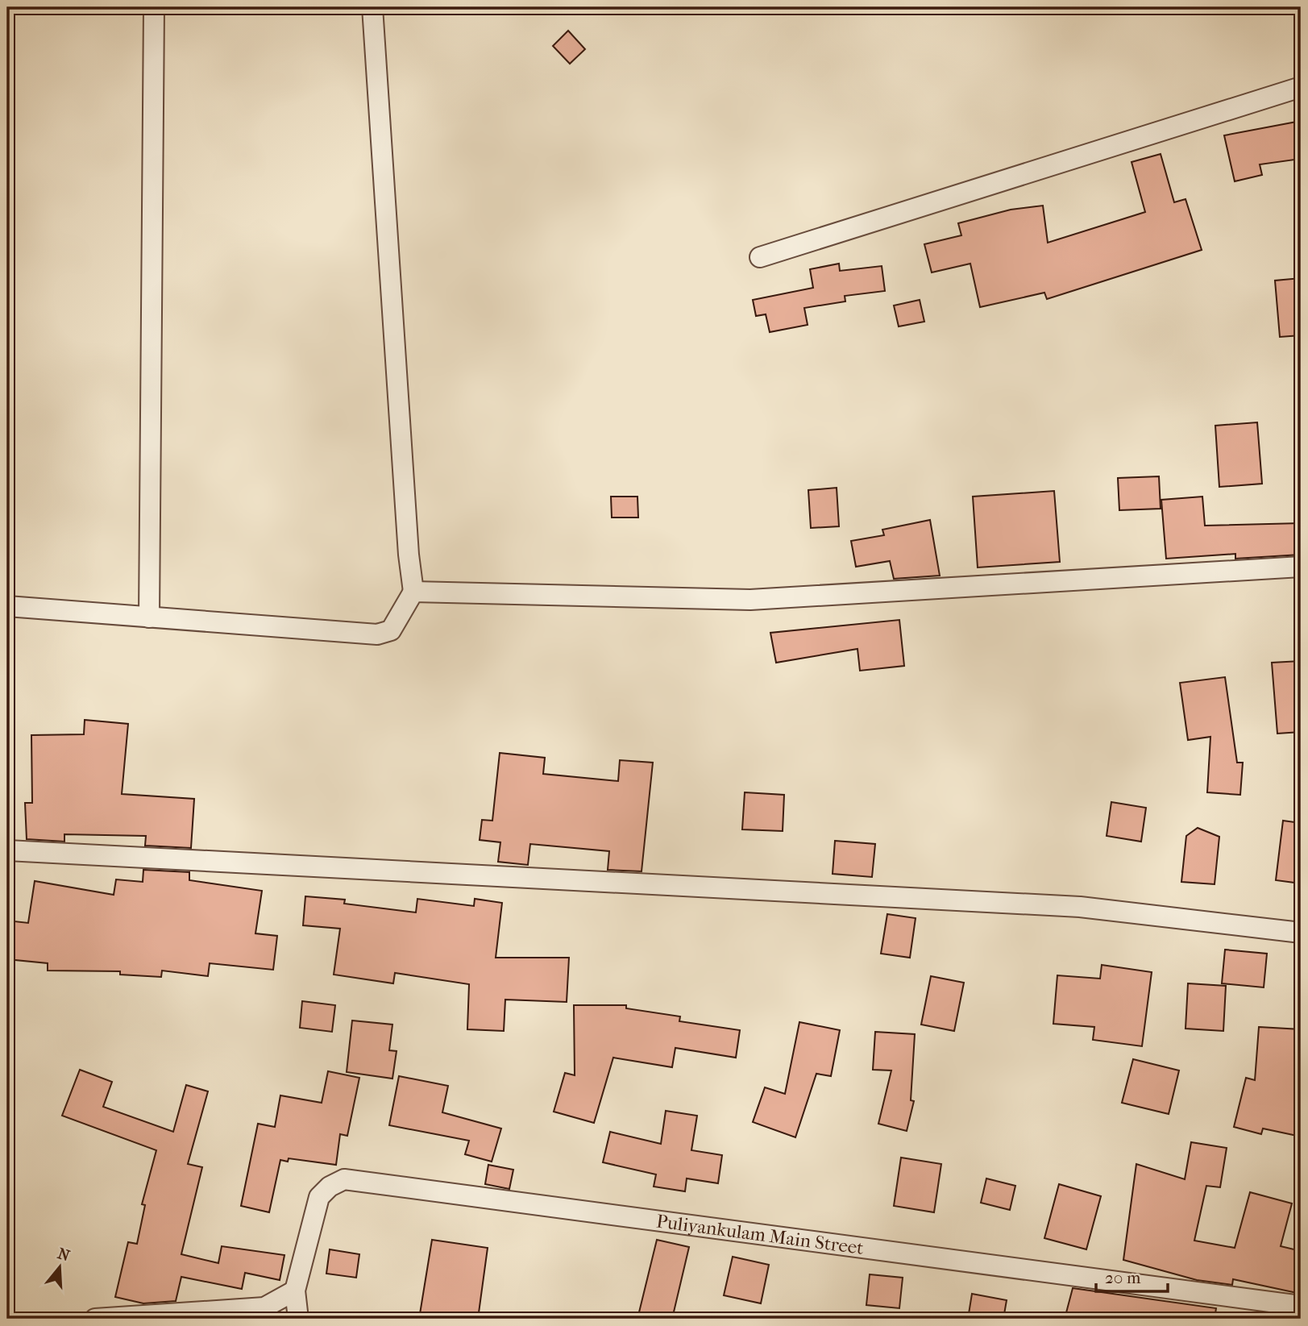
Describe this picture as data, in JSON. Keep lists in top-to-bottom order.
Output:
{
  "streets": {
    "street": ["Puliyankulam Main Street"]
  },
  "scale_bar": "20 m",
  "north": "top"
}
